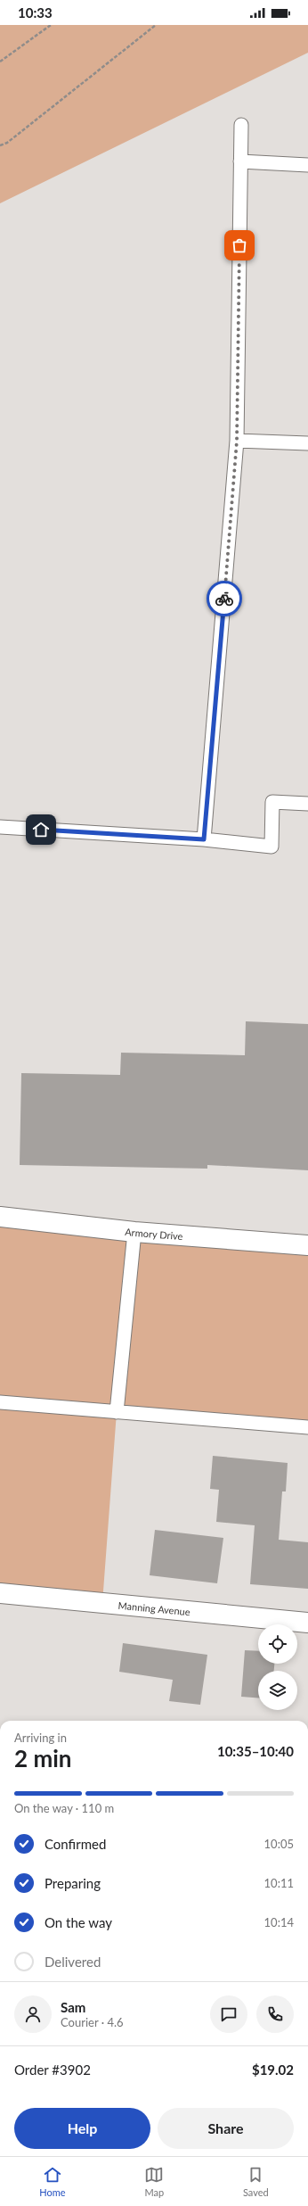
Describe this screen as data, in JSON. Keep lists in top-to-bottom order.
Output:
{
  "streets": {
    "street": ["Armory Drive", "Manning Avenue"]
  },
  "page": {
    "status": "10:33",
    "heading": ["2 min", "Arriving in", "10:35–10:40"],
    "panel": [
      "Sam",
      "Courier · 4.6",
      "Order #3902",
      "$19.02"
    ],
    "bar": "On the way · 110 m",
    "list": [
      ["Confirmed", "10:05"],
      ["Preparing", "10:11"],
      ["On the way", "10:14"],
      "Delivered"
    ],
    "buttons": ["Help", "Share"],
    "tabs": ["Home", "Map", "Saved"]
  }
}
